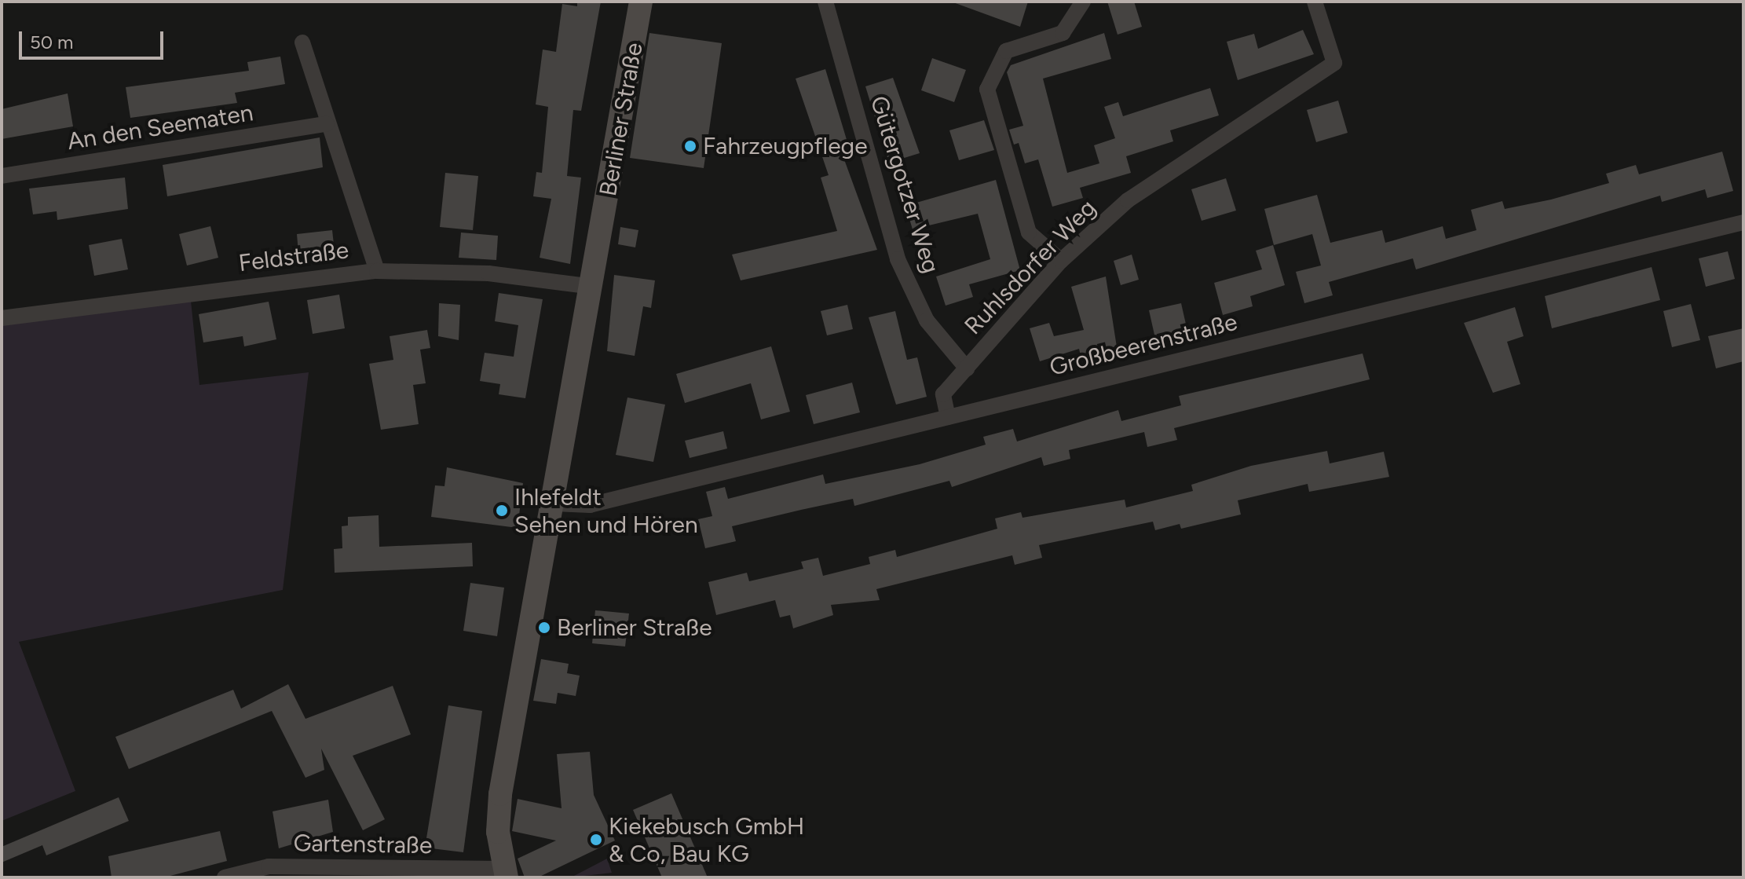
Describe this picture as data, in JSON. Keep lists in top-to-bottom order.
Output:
{
  "streets": {
    "main road": ["Berliner Straße"],
    "street": [
      "An den Seematen",
      "Gütergotzer Weg",
      "Feldstraße",
      "Ruhlsdorfer Weg",
      "Großbeerenstraße",
      "Gartenstraße"
    ]
  },
  "crossings": [
    ["Berliner Straße", "Feldstraße"],
    ["Berliner Straße", "Großbeerenstraße"],
    ["Berliner Straße", "Gartenstraße"],
    ["Gütergotzer Weg", "Ruhlsdorfer Weg"],
    ["Ruhlsdorfer Weg", "Großbeerenstraße"]
  ],
  "places": [
    "Fahrzeugpflege",
    "Ihlefeldt Sehen und Hören",
    "Berliner Straße",
    "Kiekebusch GmbH & Co, Bau KG"
  ],
  "scale_bar": "50 m"
}
